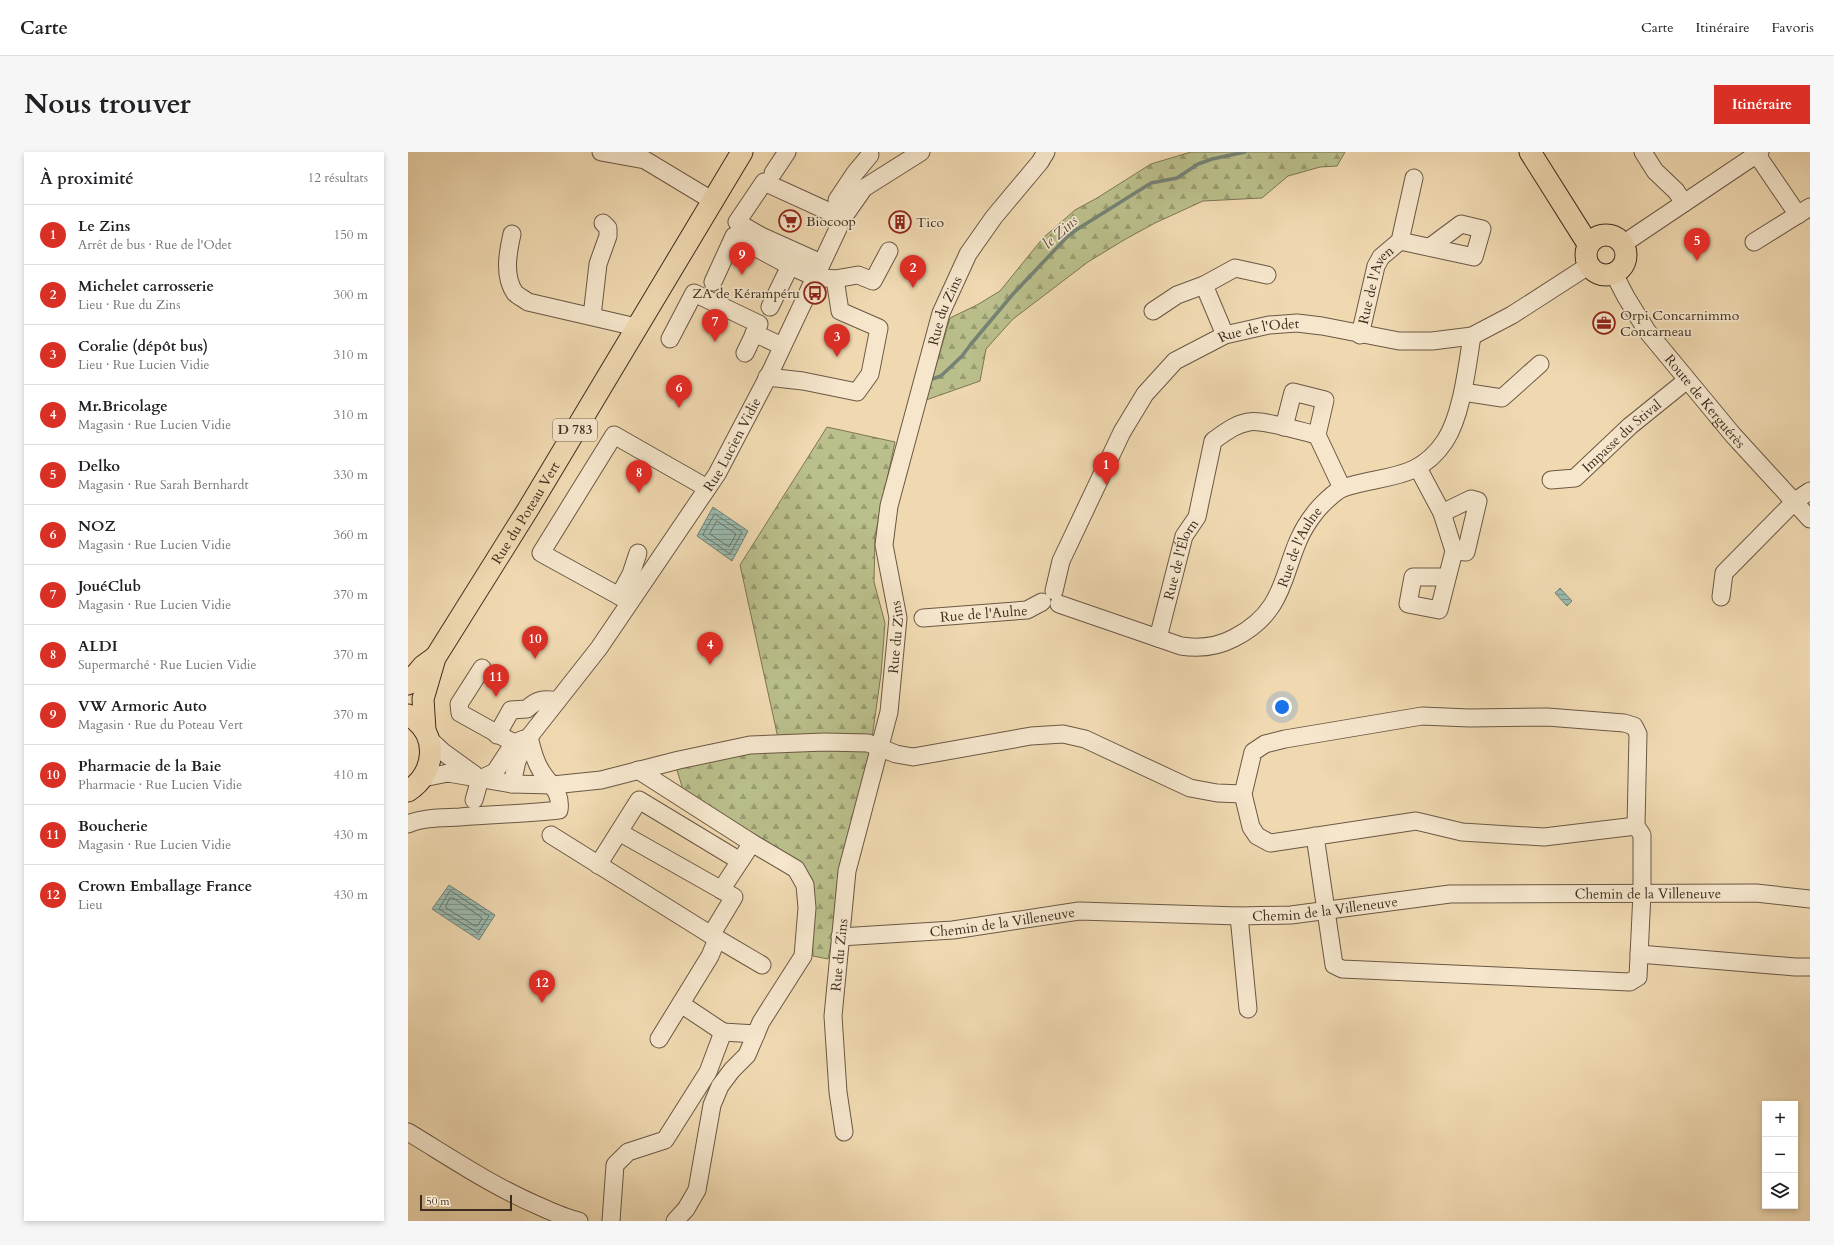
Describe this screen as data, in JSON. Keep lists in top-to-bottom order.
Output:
{
  "streets": {
    "main road": ["D 783", "Rue du Poteau Vert"],
    "street": [
      "Rue de l'Aven",
      "Rue du Zins",
      "Rue de l'Odet",
      "Route de Kerguérès",
      "Impasse du Stival",
      "Rue Lucien Vidie",
      "Rue de l'Aulne",
      "Rue de l'Élorn",
      "Chemin de la Villeneuve"
    ]
  },
  "crossings": [
    ["Rue de l'Aven", "Rue de l'Odet"],
    ["Rue du Zins", "Chemin de la Villeneuve"],
    ["Rue de l'Odet", "Route de Kerguérès"],
    ["Rue de l'Odet", "Rue de l'Aulne"],
    ["Route de Kerguérès", "Impasse du Stival"],
    ["Rue de l'Aulne", "Rue de l'Élorn"]
  ],
  "water": ["le Zins"],
  "places": {
    "supermarket": ["Biocoop"],
    "building": ["Tico"],
    "bus stop": ["ZA de Kérampéru"],
    "office": ["Orpi Concarnimmo Concarneau"]
  },
  "scale_bar": "50 m",
  "page": {
    "header": "Carte",
    "nav": ["Carte", "Itinéraire", "Favoris"],
    "title": "Nous trouver",
    "buttons": "Itinéraire",
    "heading": ["À proximité", "12 résultats"],
    "list": [
      {
        "mark": "1",
        "name": "Le Zins",
        "note": "Arrêt de bus · Rue de l'Odet",
        "value": "150 m"
      },
      {
        "mark": "2",
        "name": "Michelet carrosserie",
        "note": "Lieu · Rue du Zins",
        "value": "300 m"
      },
      {
        "mark": "3",
        "name": "Coralie (dépôt bus)",
        "note": "Lieu · Rue Lucien Vidie",
        "value": "310 m"
      },
      {
        "mark": "4",
        "name": "Mr.Bricolage",
        "note": "Magasin · Rue Lucien Vidie",
        "value": "310 m"
      },
      {
        "mark": "5",
        "name": "Delko",
        "note": "Magasin · Rue Sarah Bernhardt",
        "value": "330 m"
      },
      {
        "mark": "6",
        "name": "NOZ",
        "note": "Magasin · Rue Lucien Vidie",
        "value": "360 m"
      },
      {
        "mark": "7",
        "name": "JouéClub",
        "note": "Magasin · Rue Lucien Vidie",
        "value": "370 m"
      },
      {
        "mark": "8",
        "name": "ALDI",
        "note": "Supermarché · Rue Lucien Vidie",
        "value": "370 m"
      },
      {
        "mark": "9",
        "name": "VW Armoric Auto",
        "note": "Magasin · Rue du Poteau Vert",
        "value": "370 m"
      },
      {
        "mark": "10",
        "name": "Pharmacie de la Baie",
        "note": "Pharmacie · Rue Lucien Vidie",
        "value": "410 m"
      },
      {
        "mark": "11",
        "name": "Boucherie",
        "note": "Magasin · Rue Lucien Vidie",
        "value": "430 m"
      },
      {
        "mark": "12",
        "name": "Crown Emballage France",
        "note": "Lieu",
        "value": "430 m"
      }
    ],
    "pins": [
      "5",
      "9",
      "2",
      "7",
      "3",
      "6",
      "1",
      "8",
      "10",
      "4",
      "11",
      "12"
    ],
    "map_buttons": ["+", "−"],
    "scale": "50 m"
  }
}
